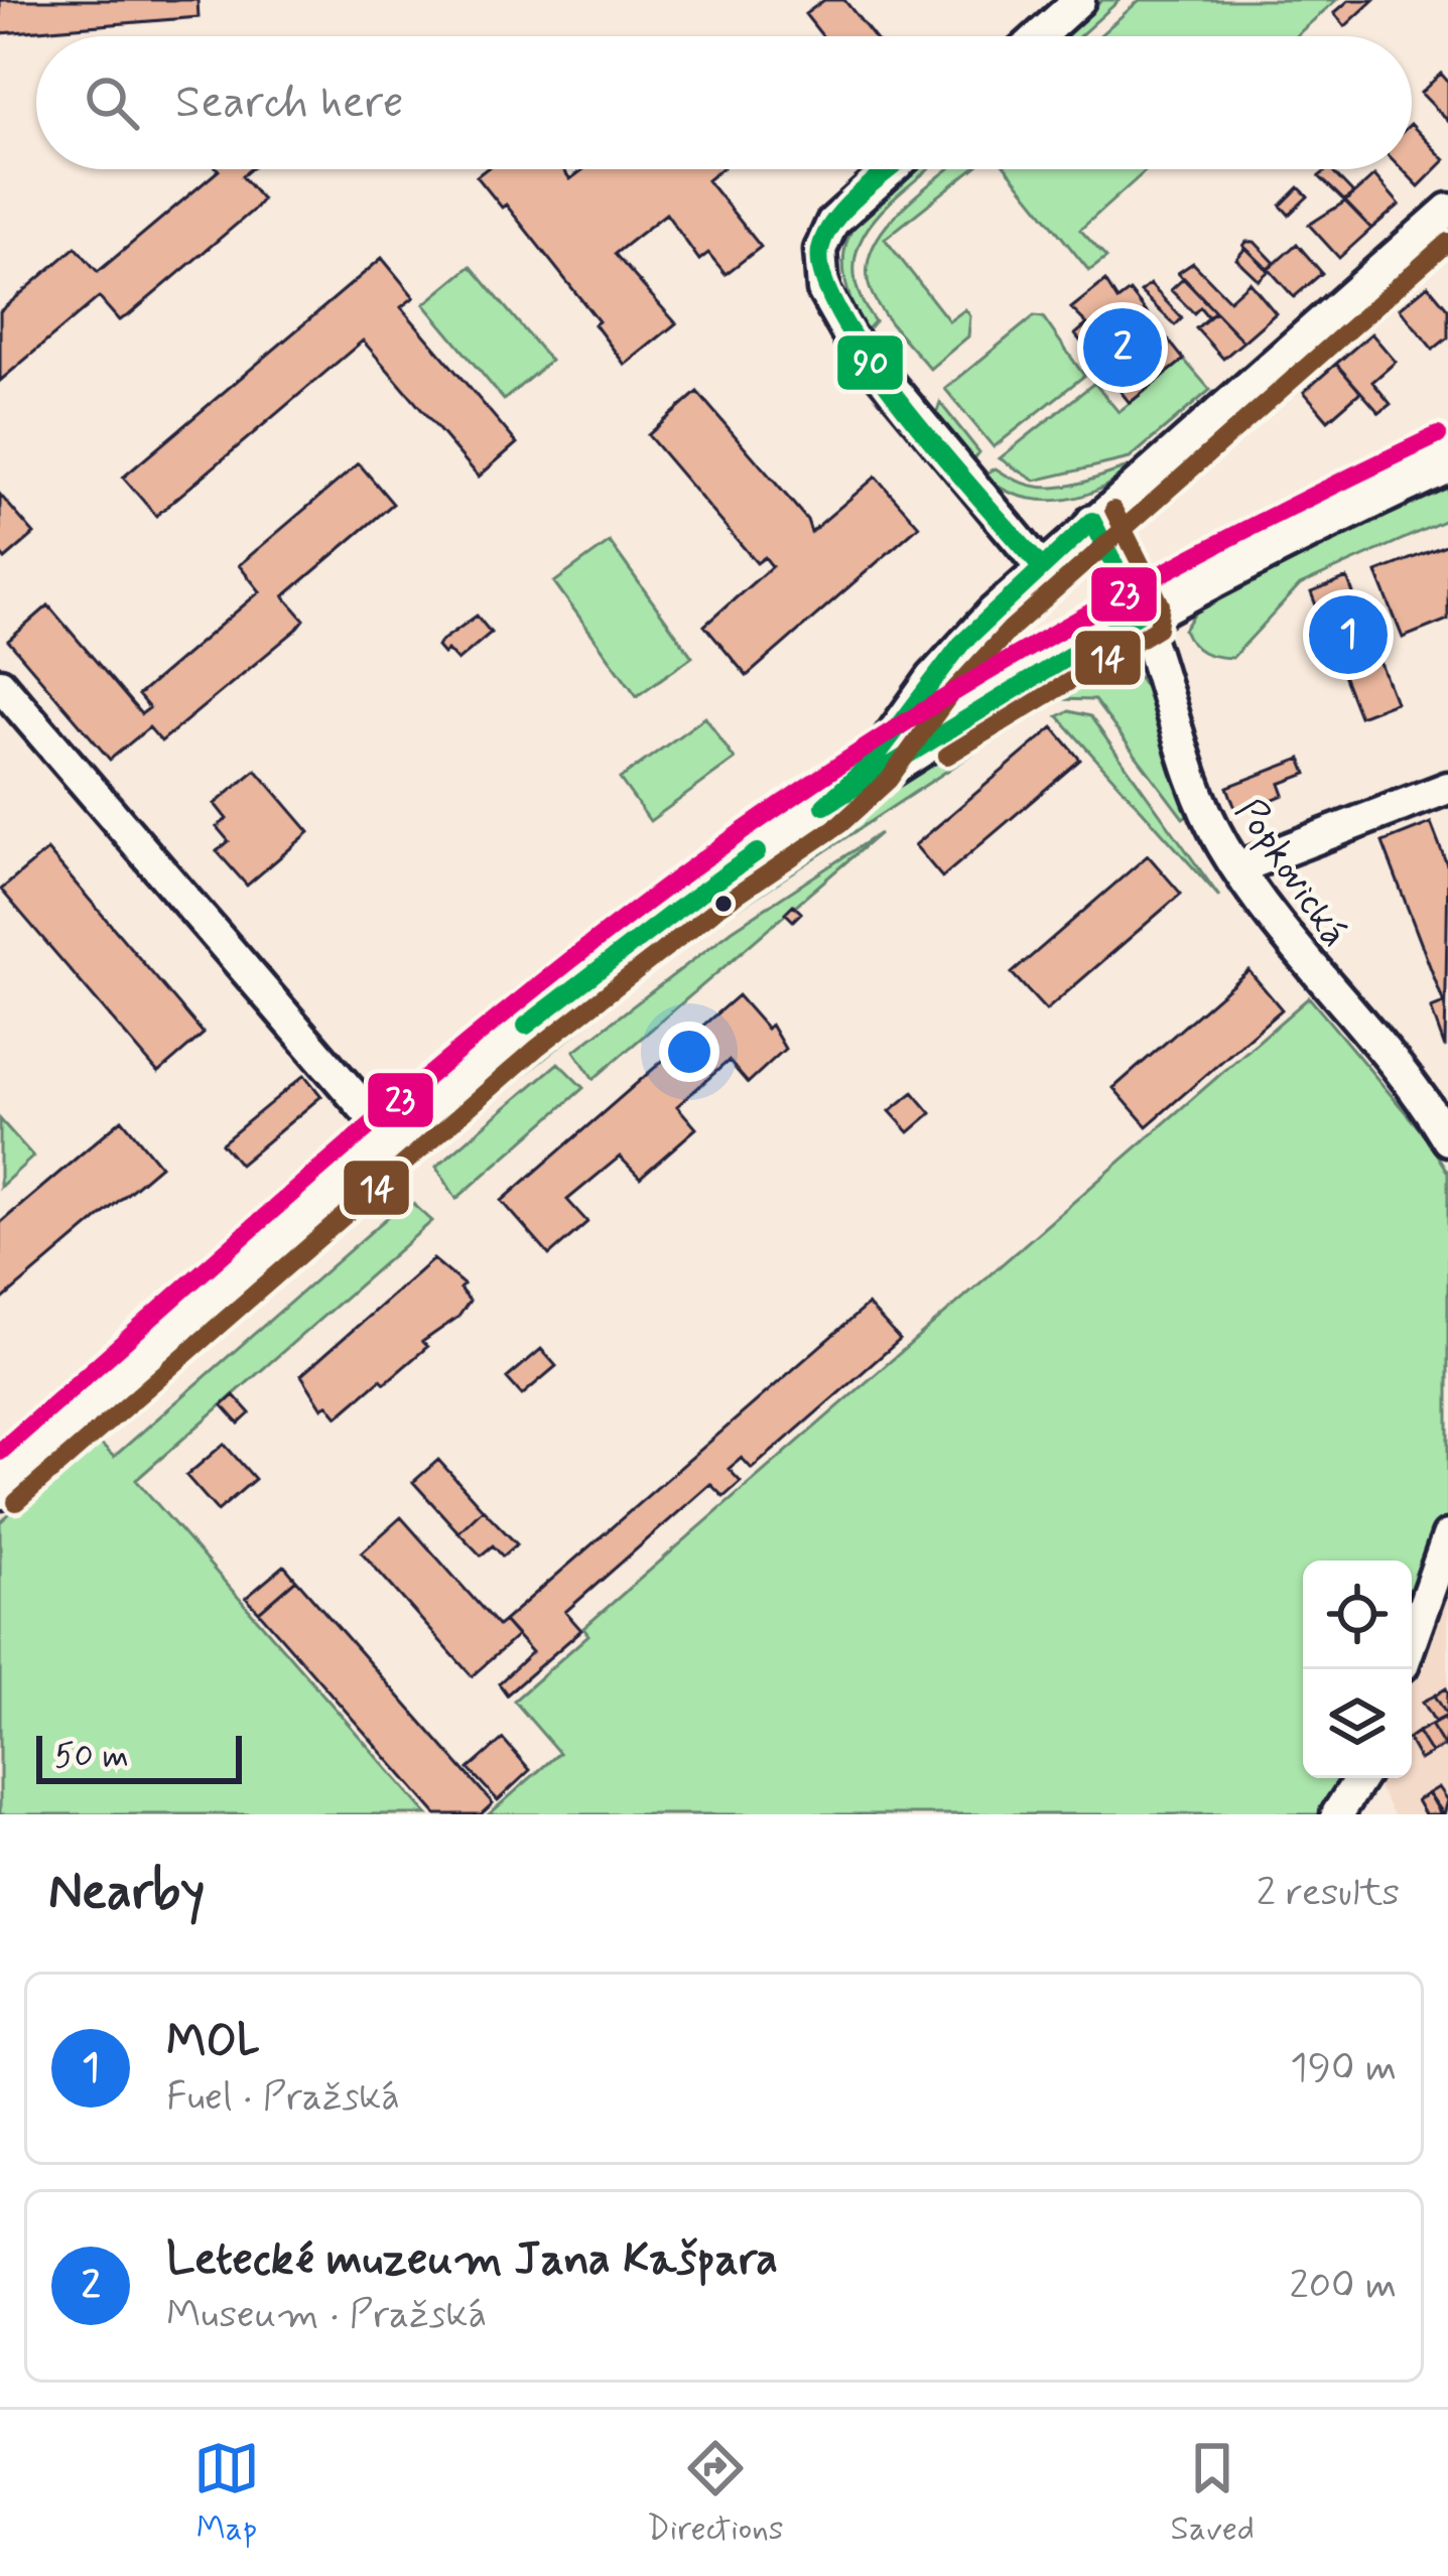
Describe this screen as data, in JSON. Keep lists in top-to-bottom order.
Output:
{
  "streets": {
    "street": ["Popkovická"]
  },
  "lines": ["transit line 90", "transit line 14", "transit line 23"],
  "scale_bar": "50 m",
  "page": {
    "search": "Search here",
    "pins": ["2", "1"],
    "scale": "50 m",
    "heading": ["Nearby", "2 results"],
    "list": [
      {
        "mark": "1",
        "name": "MOL",
        "note": "Fuel · Pražská",
        "value": "190 m"
      },
      {
        "mark": "2",
        "name": "Letecké muzeum Jana Kašpara",
        "note": "Museum · Pražská",
        "value": "200 m"
      }
    ],
    "nav": ["Map", "Directions", "Saved"]
  }
}
